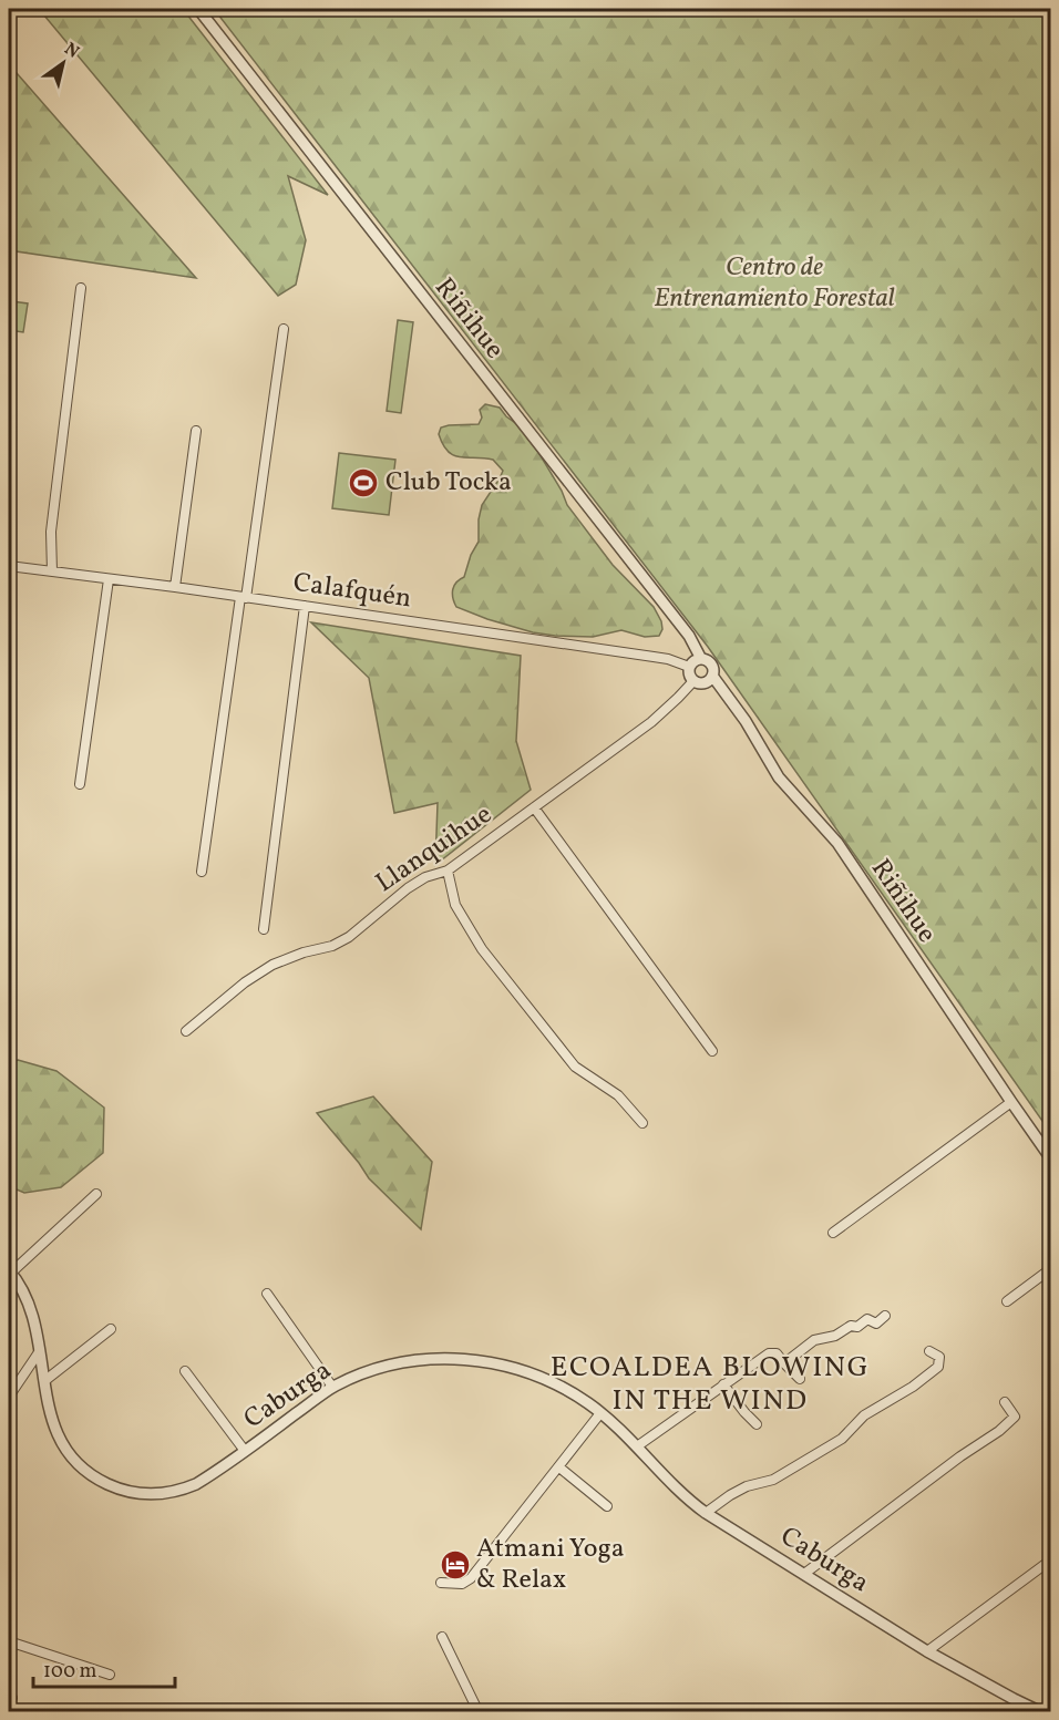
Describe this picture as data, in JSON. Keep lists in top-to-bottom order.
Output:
{
  "streets": {
    "street": [
      "Riñihue",
      "Calafquén",
      "Llanquihue",
      "Caburga"
    ]
  },
  "crossings": [
    ["Riñihue", "Calafquén"],
    ["Riñihue", "Llanquihue"],
    ["Calafquén", "Llanquihue"]
  ],
  "districts": ["ECOALDEA BLOWING IN THE WIND"],
  "parks": ["Centro de Entrenamiento Forestal"],
  "places": {
    "sports": ["Club Tocka"],
    "hotel": ["Atmani Yoga & Relax"]
  },
  "scale_bar": "100 m",
  "north": "top right"
}
